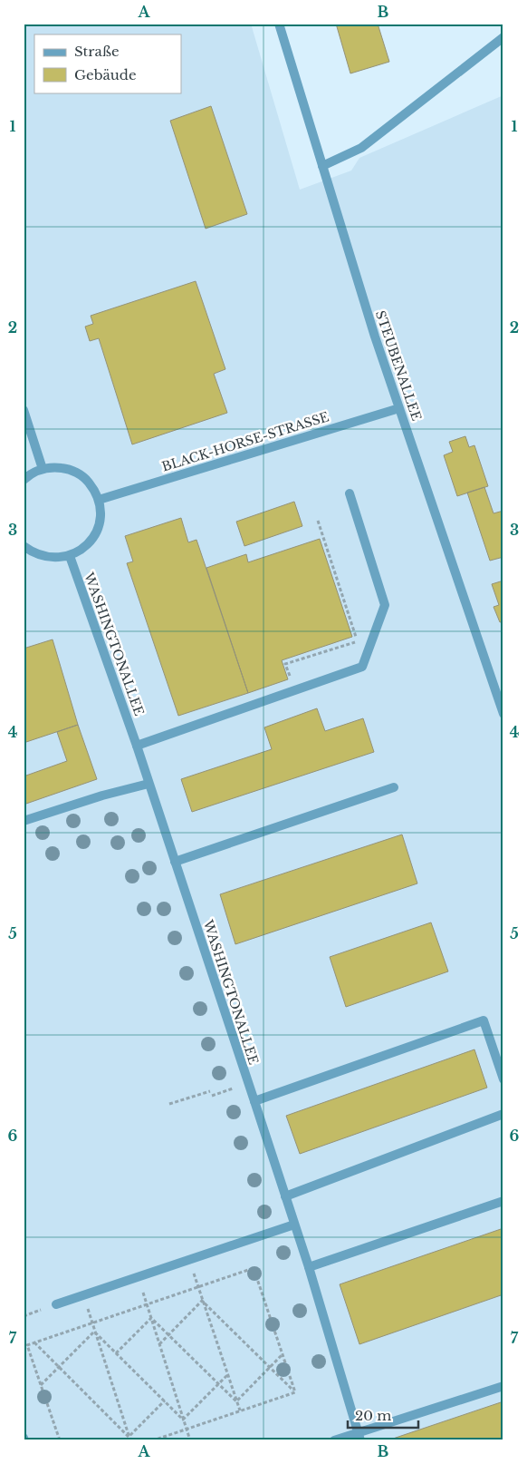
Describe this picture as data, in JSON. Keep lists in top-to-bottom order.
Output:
{
  "streets": {
    "street": ["STEUBENALLEE", "BLACK-HORSE-STRASSE", "WASHINGTONALLEE"]
  },
  "crossings": [
    ["STEUBENALLEE", "BLACK-HORSE-STRASSE"]
  ],
  "legend": ["Straße", "Gebäude"],
  "scale_bar": "20 m",
  "grid": {
    "columns": ["A", "B"],
    "rows": [
      "1",
      "2",
      "3",
      "4",
      "5",
      "6",
      "7"
    ]
  }
}
